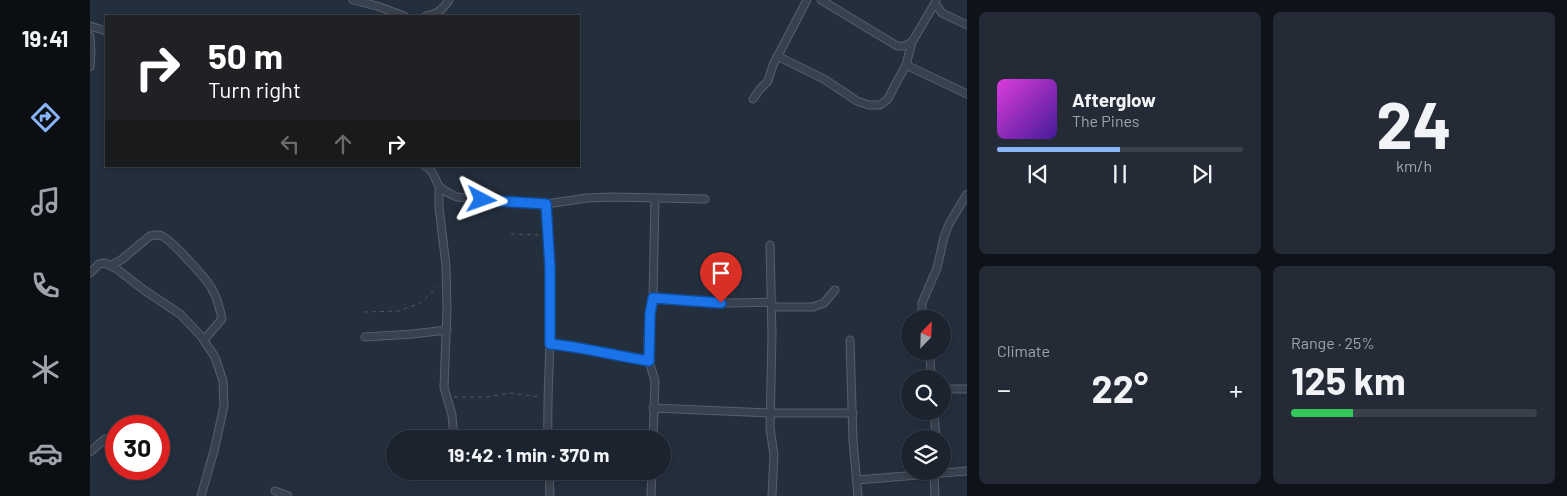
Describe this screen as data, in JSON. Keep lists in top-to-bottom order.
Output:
{
  "north": "top right",
  "page": {
    "tabs": "19:41",
    "tile": [
      ["24", "km/h"],
      "Climate",
      ["Range · 25%", "125 km"]
    ],
    "turn": ["50 m", "Turn right"],
    "song": ["Afterglow", "The Pines"],
    "heat": ["−", "22°", "+"],
    "limit": "30",
    "trip": "19:42 · 1 min · 370 m"
  }
}
